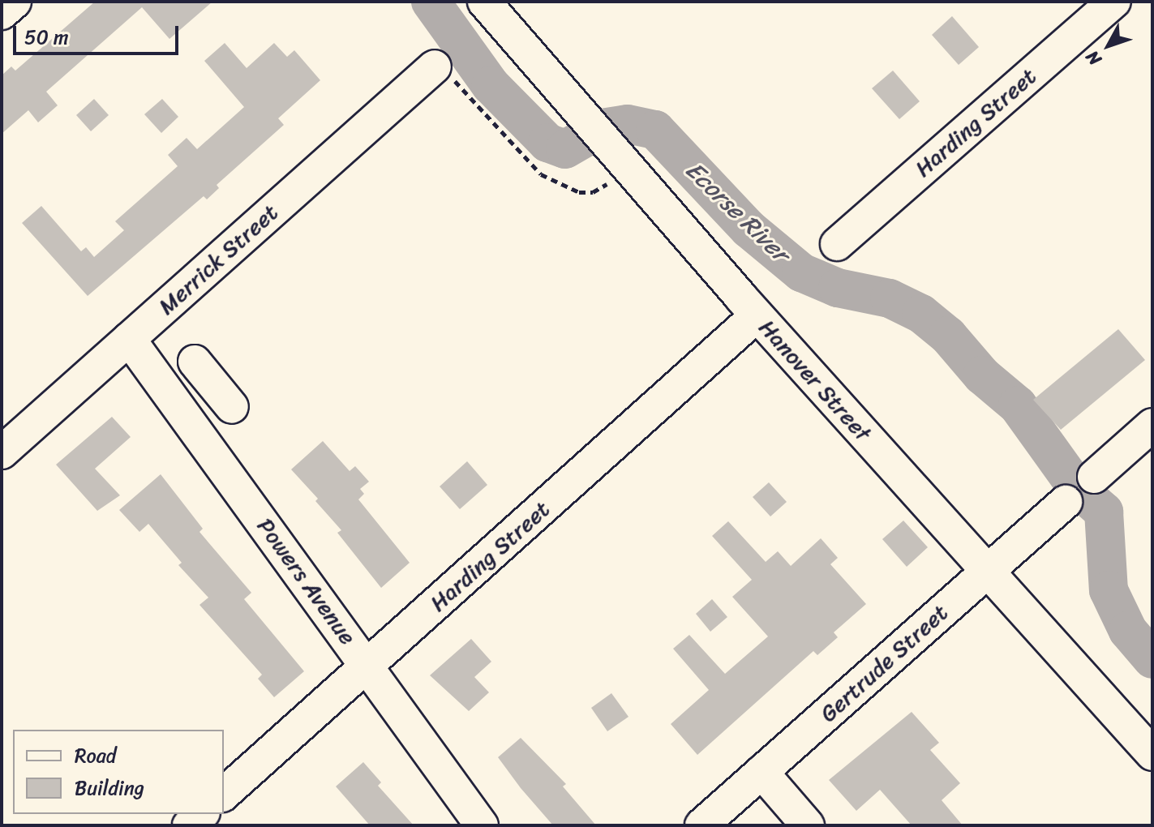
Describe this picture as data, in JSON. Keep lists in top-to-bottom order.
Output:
{
  "streets": {
    "street": [
      "Harding Street",
      "Merrick Street",
      "Hanover Street",
      "Powers Avenue",
      "Gertrude Street"
    ]
  },
  "crossings": [
    ["Harding Street", "Hanover Street"],
    ["Harding Street", "Powers Avenue"],
    ["Merrick Street", "Powers Avenue"],
    ["Hanover Street", "Gertrude Street"]
  ],
  "water": ["Ecorse River"],
  "legend": ["Road", "Building"],
  "scale_bar": "50 m",
  "north": "bottom left"
}
